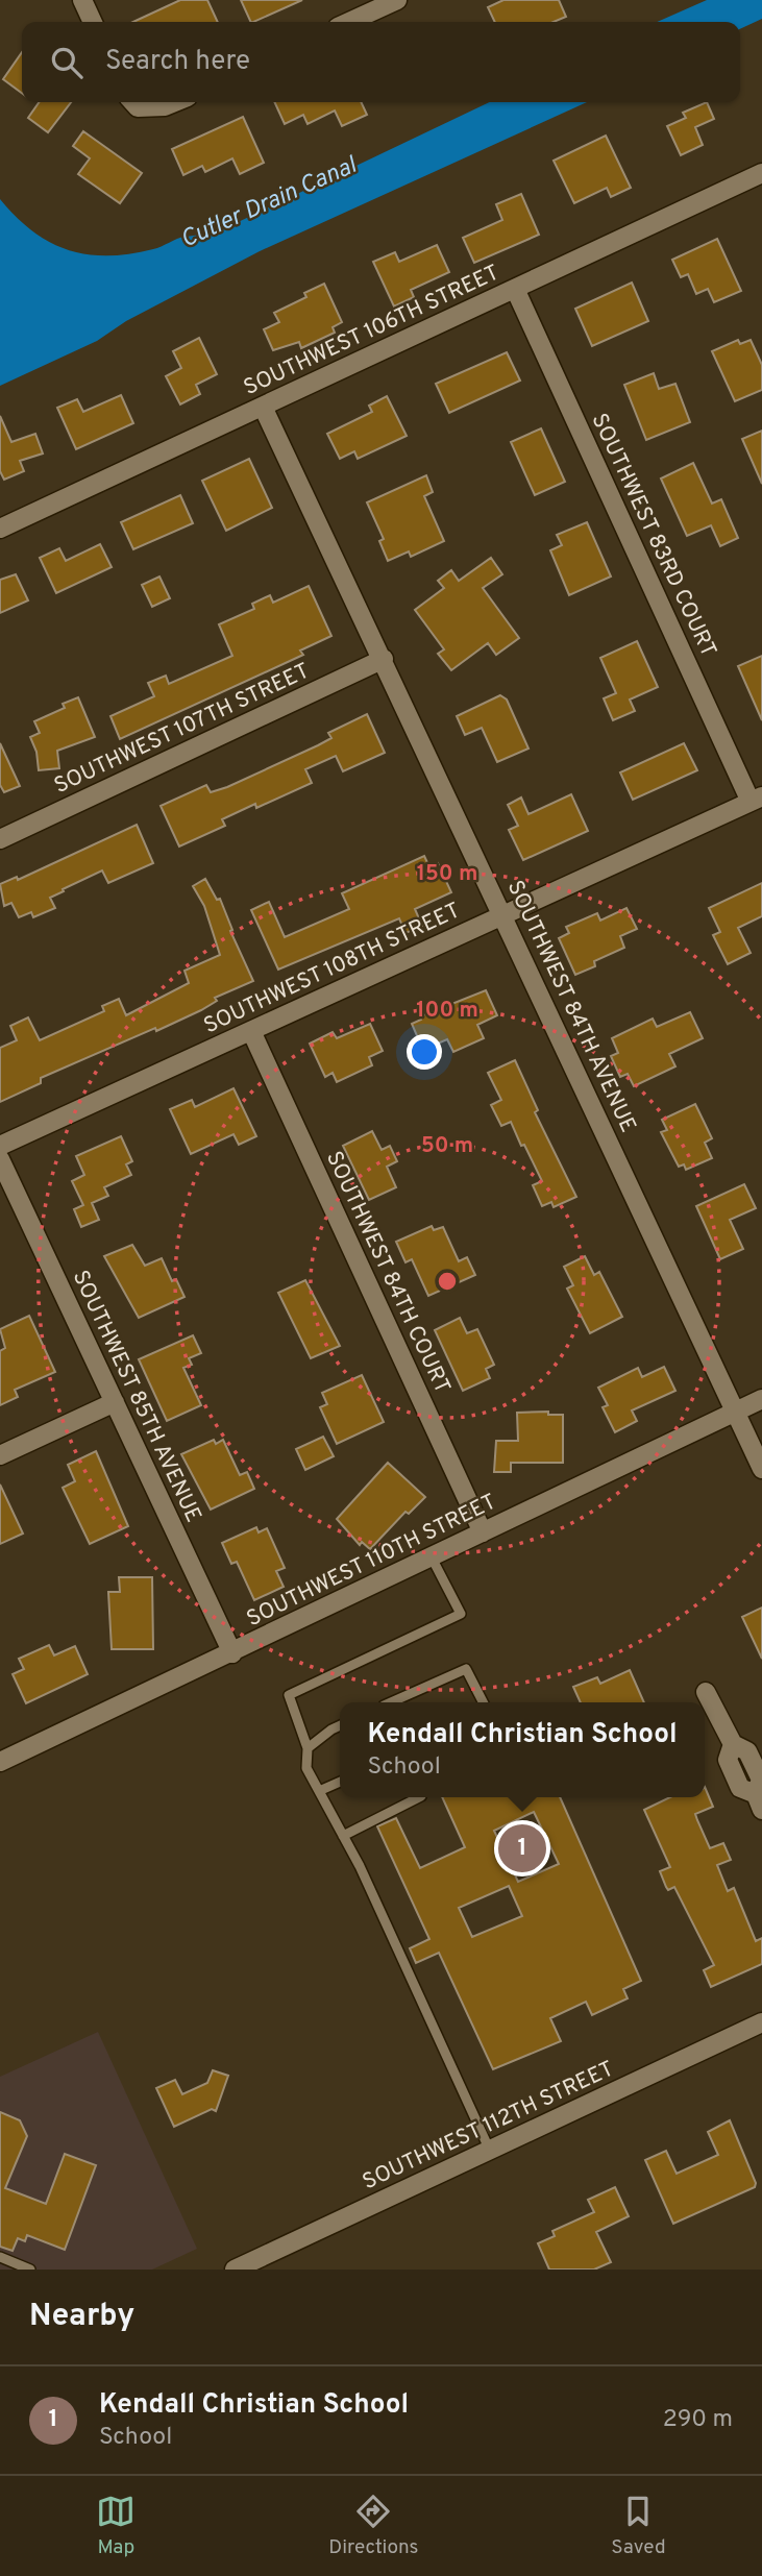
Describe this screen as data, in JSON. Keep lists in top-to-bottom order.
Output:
{
  "streets": {
    "street": [
      "SOUTHWEST 106TH STREET",
      "SOUTHWEST 83RD COURT",
      "SOUTHWEST 107TH STREET",
      "SOUTHWEST 108TH STREET",
      "SOUTHWEST 84TH AVENUE",
      "SOUTHWEST 84TH COURT",
      "SOUTHWEST 85TH AVENUE",
      "SOUTHWEST 110TH STREET",
      "SOUTHWEST 112TH STREET"
    ]
  },
  "crossings": [
    ["SOUTHWEST 106TH STREET", "SOUTHWEST 83RD COURT"],
    ["SOUTHWEST 106TH STREET", "SOUTHWEST 84TH AVENUE"],
    ["SOUTHWEST 83RD COURT", "SOUTHWEST 108TH STREET"],
    ["SOUTHWEST 107TH STREET", "SOUTHWEST 84TH AVENUE"],
    ["SOUTHWEST 108TH STREET", "SOUTHWEST 84TH AVENUE"],
    ["SOUTHWEST 108TH STREET", "SOUTHWEST 84TH COURT"],
    ["SOUTHWEST 84TH AVENUE", "SOUTHWEST 110TH STREET"],
    ["SOUTHWEST 84TH COURT", "SOUTHWEST 110TH STREET"],
    ["SOUTHWEST 85TH AVENUE", "SOUTHWEST 110TH STREET"]
  ],
  "water": ["Cutler Drain Canal"],
  "page": {
    "search": "Search here",
    "popup": ["Kendall Christian School", "School"],
    "pins": "1",
    "heading": "Nearby",
    "list": [
      {
        "mark": "1",
        "name": "Kendall Christian School",
        "note": "School",
        "value": "290 m"
      }
    ],
    "nav": ["Map", "Directions", "Saved"]
  },
  "rings": ["150 m", "100 m", "50 m"]
}
